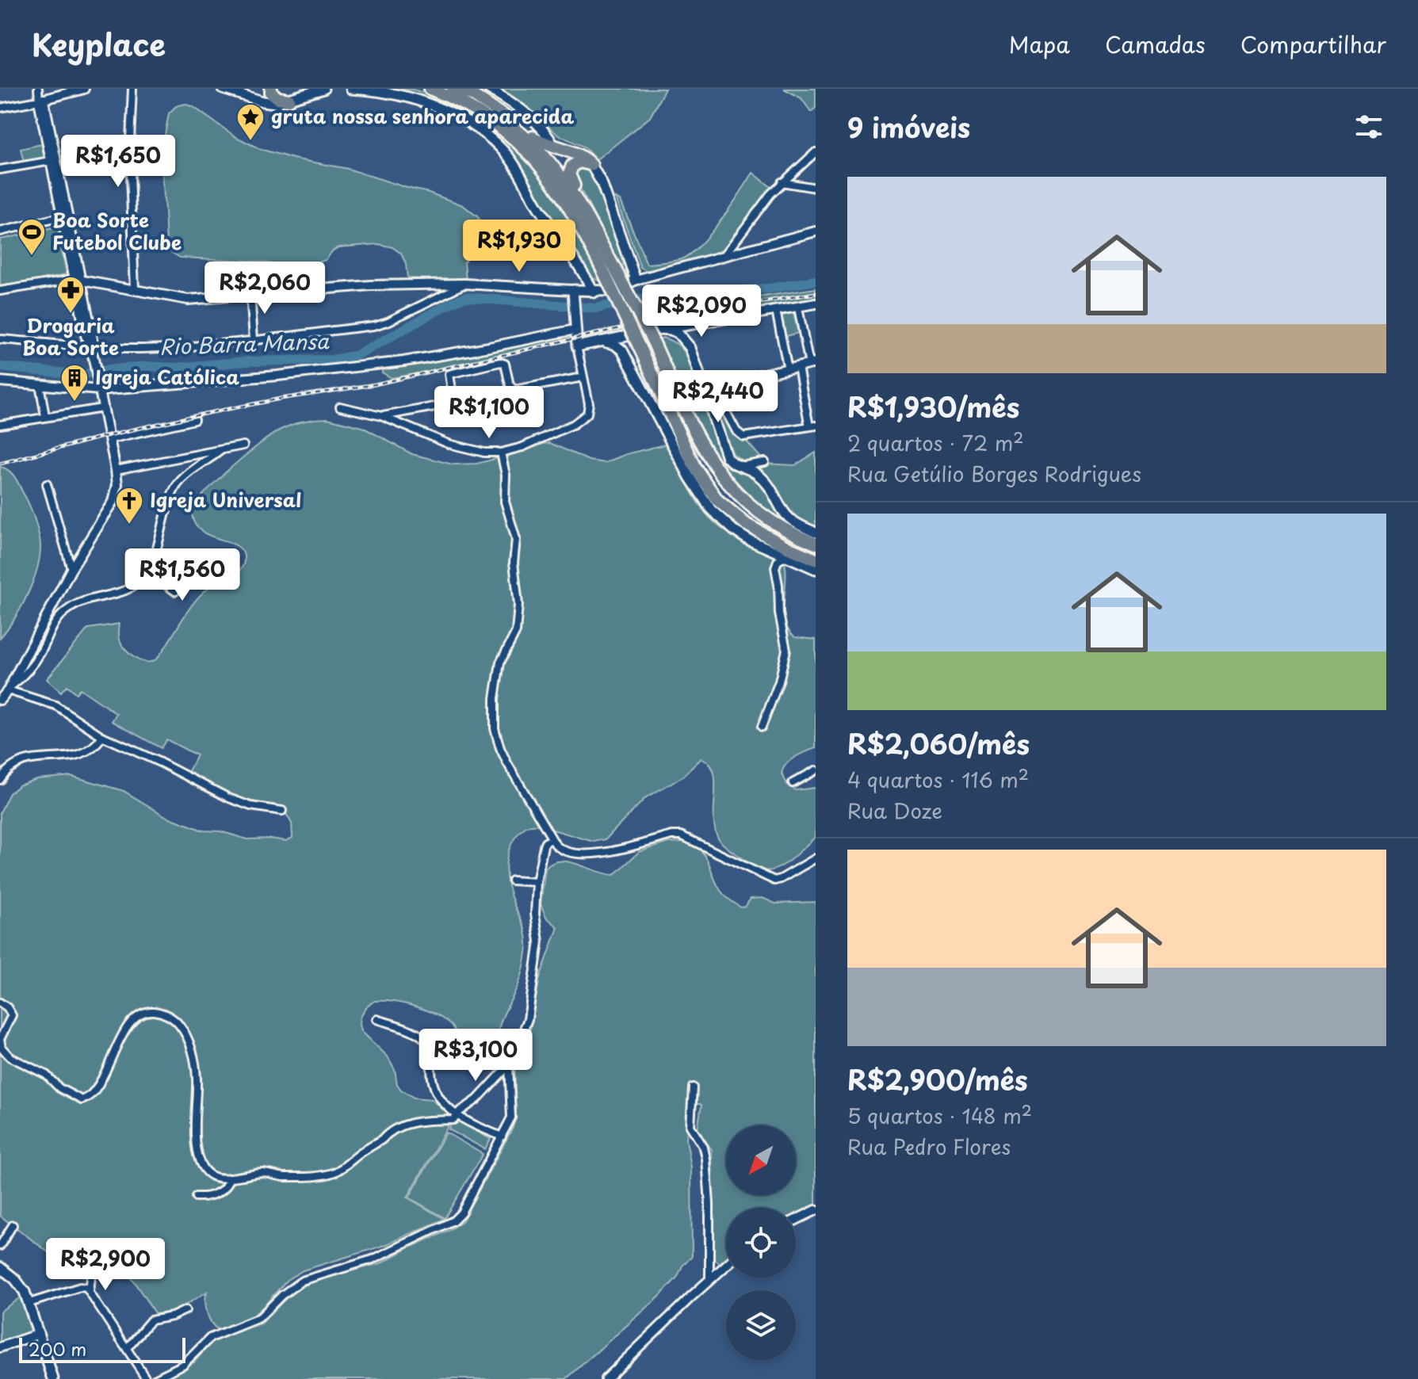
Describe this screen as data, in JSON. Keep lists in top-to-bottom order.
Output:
{
  "water": ["Rio Barra Mansa"],
  "places": {
    "place": ["gruta nossa senhora aparecida"],
    "sports": ["Boa Sorte Futebol Clube"],
    "pharmacy": ["Drogaria Boa Sorte"],
    "building": ["Igreja Católica"],
    "church": ["Igreja Universal"]
  },
  "scale_bar": "200 m",
  "north": "bottom left",
  "page": {
    "header": "Keyplace",
    "nav": ["Mapa", "Camadas", "Compartilhar"],
    "heading": "9 imóveis",
    "price": [
      "R$1,650",
      "R$1,930",
      "R$2,060",
      "R$2,090",
      "R$2,440",
      "R$1,100",
      "R$1,560",
      "R$3,100",
      "R$2,900"
    ],
    "list": [
      {
        "name": "R$1,930/mês",
        "note": "2 quartos · 72 m² · Rua Getúlio Borges Rodrigues"
      },
      {
        "name": "R$2,060/mês",
        "note": "4 quartos · 116 m² · Rua Doze"
      },
      {
        "name": "R$2,900/mês",
        "note": "5 quartos · 148 m² · Rua Pedro Flores"
      }
    ],
    "scale": "200 m"
  }
}
